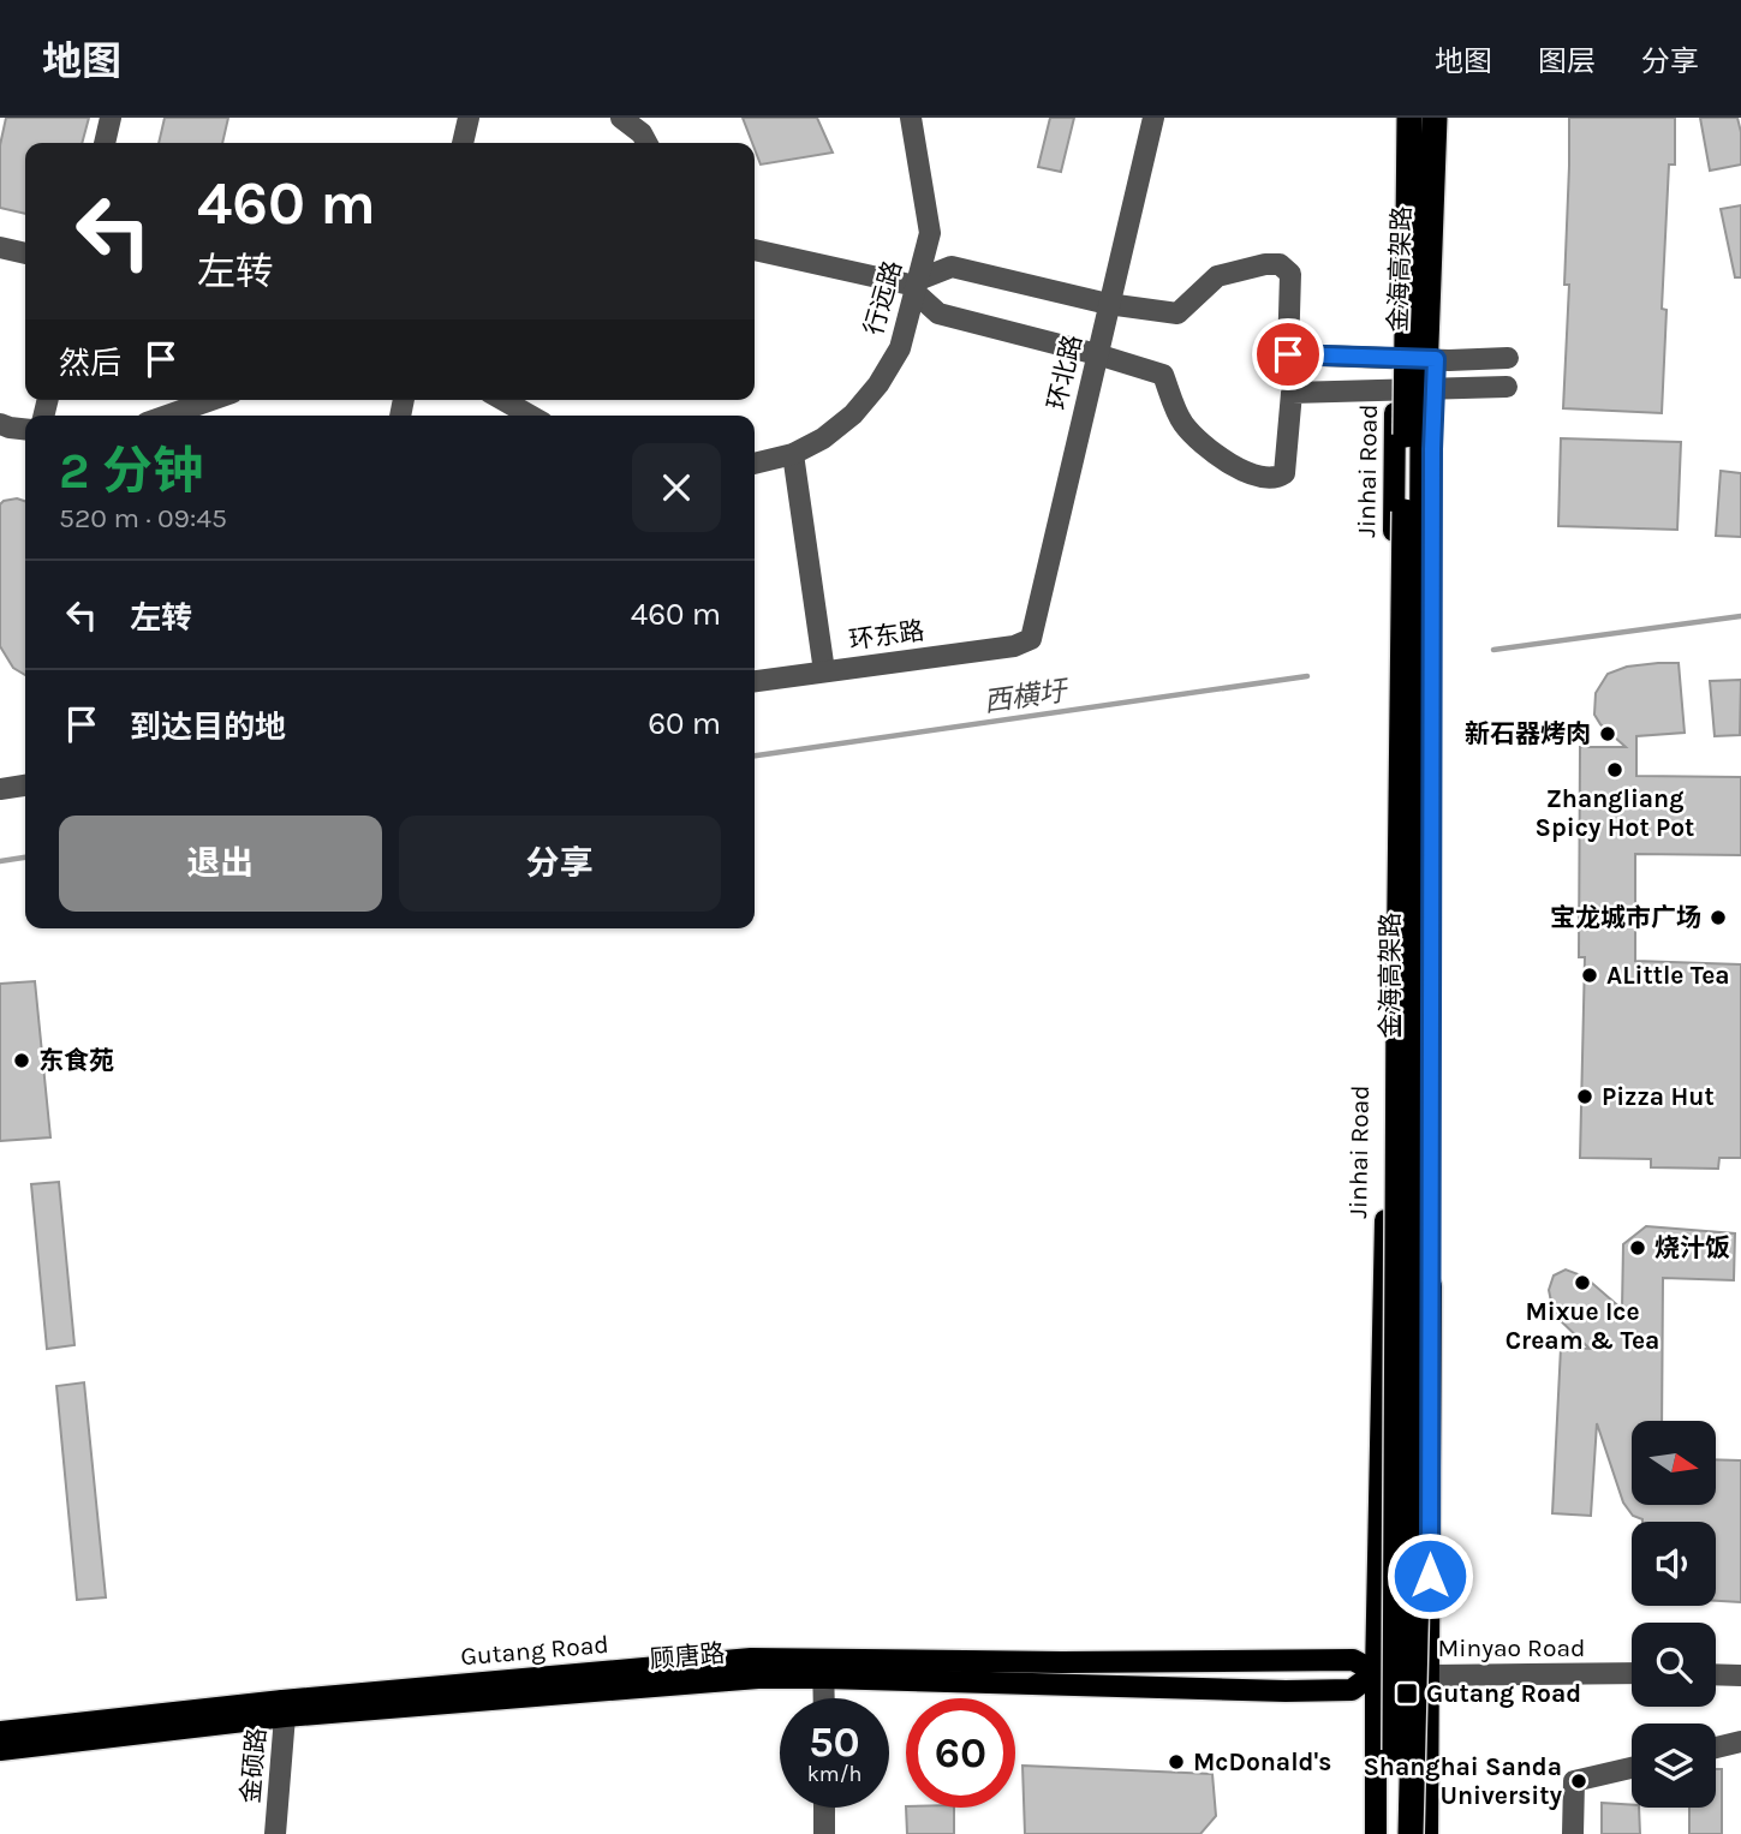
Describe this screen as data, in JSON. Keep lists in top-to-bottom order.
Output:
{
  "streets": {
    "highway": ["金海高架路"],
    "main road": ["Jinhai Road", "Minyao Road", "Gutang Road"],
    "street": [
      "行远路",
      "环北路",
      "环东路",
      "金硕路"
    ]
  },
  "crossings": [
    ["环北路", "环东路"],
    ["Jinhai Road", "Minyao Road"],
    ["Jinhai Road", "Gutang Road"],
    ["Minyao Road", "Gutang Road"],
    ["Gutang Road", "金硕路"]
  ],
  "water": ["西横圩"],
  "places": {
    "other": [
      "新石器烤肉",
      "Zhangliang Spicy Hot Pot",
      "宝龙城市广场",
      "ALittle Tea",
      "东食苑",
      "Pizza Hut",
      "烧汁饭",
      "Mixue Ice Cream & Tea",
      "McDonald's",
      "Shanghai Sanda University"
    ],
    "transit": ["Gutang Road"]
  },
  "north": "right",
  "page": {
    "header": "地图",
    "nav": ["地图", "图层", "分享"],
    "turn": ["460 m", "左转"],
    "then": "然后",
    "heading": ["2 分钟", "520 m · 09:45"],
    "list": [
      {
        "name": "左转",
        "value": "460 m"
      },
      {
        "name": "到达目的地",
        "value": "60 m"
      }
    ],
    "buttons": ["退出", "分享"],
    "speed": "50 km/h",
    "limit": "60"
  }
}
